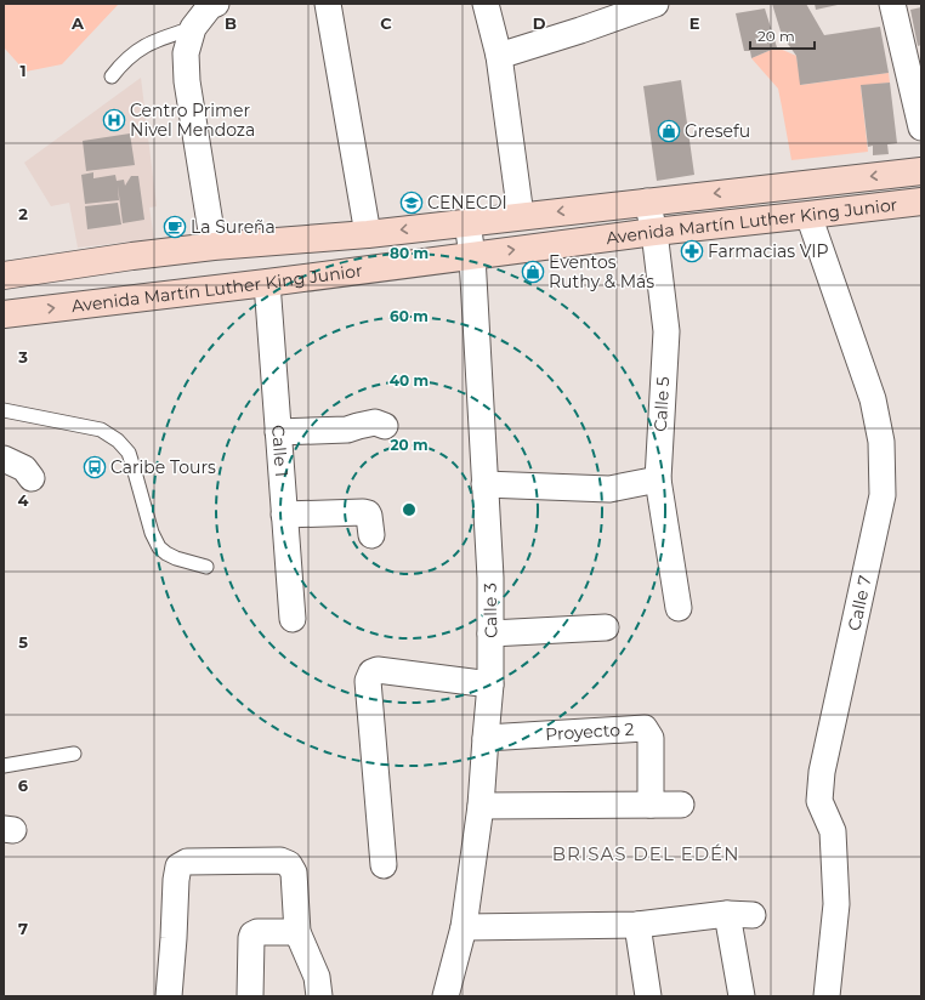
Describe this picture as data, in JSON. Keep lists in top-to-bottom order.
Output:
{
  "streets": {
    "main road": ["Avenida Martín Luther King Junior"],
    "street": [
      "Calle 5",
      "Calle 1",
      "Calle 7",
      "Calle 3",
      "Proyecto 2"
    ]
  },
  "crossings": [
    ["Avenida Martín Luther King Junior", "Calle 5"],
    ["Avenida Martín Luther King Junior", "Calle 1"],
    ["Avenida Martín Luther King Junior", "Calle 7"],
    ["Avenida Martín Luther King Junior", "Calle 3"],
    ["Calle 3", "Proyecto 2"]
  ],
  "districts": ["BRISAS DEL EDÉN"],
  "places": {
    "hospital": ["Centro Primer Nivel Mendoza"],
    "shop": ["Gresefu", "Eventos Ruthy & Más"],
    "school or university": ["CENECDI"],
    "cafe": ["La Sureña"],
    "pharmacy": ["Farmacias VIP"],
    "bus stop": ["Caribe Tours"]
  },
  "scale_bar": "20 m",
  "grid": {
    "columns": [
      "A",
      "B",
      "C",
      "D",
      "E"
    ],
    "rows": [
      "1",
      "2",
      "3",
      "4",
      "5",
      "6",
      "7"
    ]
  },
  "rings": [
    "80 m",
    "60 m",
    "40 m",
    "20 m"
  ]
}
